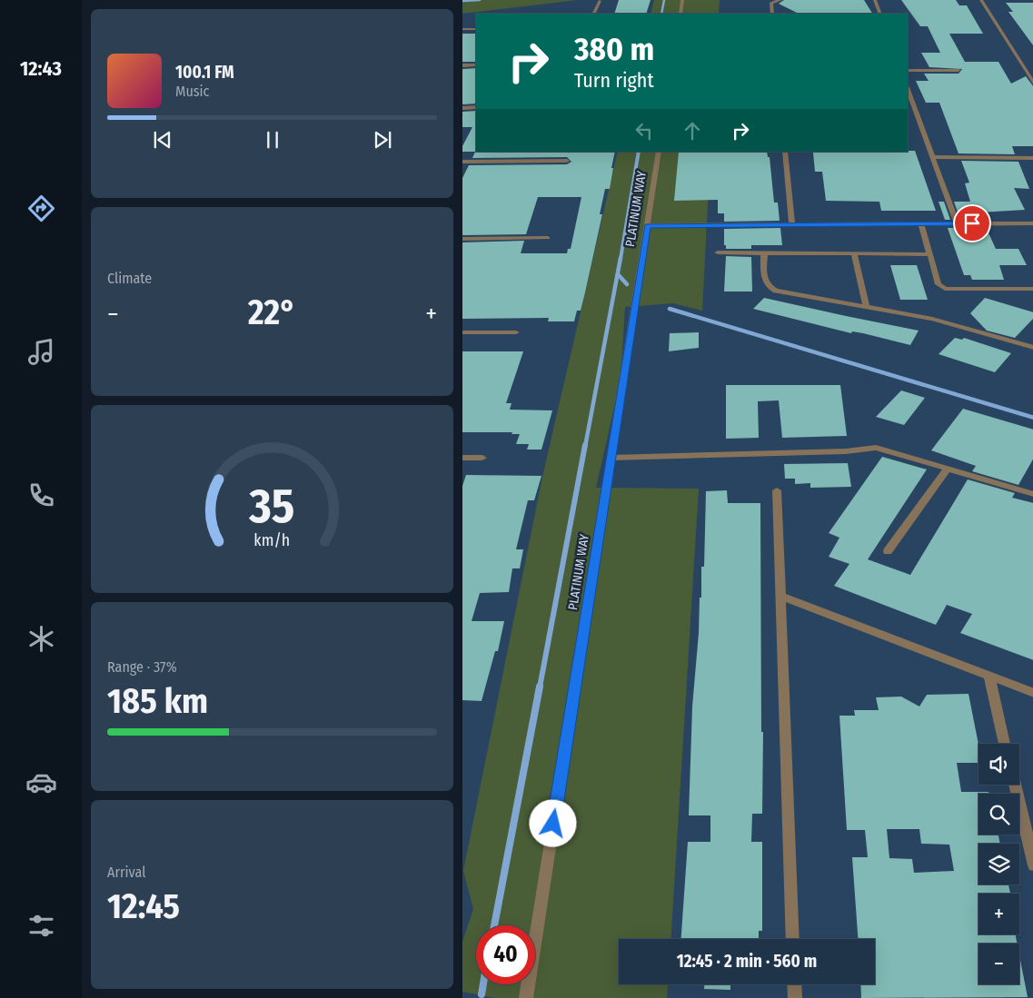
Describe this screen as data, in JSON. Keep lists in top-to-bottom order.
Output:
{
  "streets": {
    "street": ["PLATINUM WAY"]
  },
  "page": {
    "tabs": "12:43",
    "turn": ["380 m", "Turn right"],
    "song": ["100.1 FM", "Music"],
    "tile": [
      "Climate",
      ["Range · 37%", "185 km"],
      ["Arrival", "12:45"]
    ],
    "heat": ["−", "22°", "+"],
    "map_buttons": ["+", "−"],
    "limit": "40",
    "trip": "12:45 · 2 min · 560 m",
    "gauge": ["35", "km/h"]
  }
}
